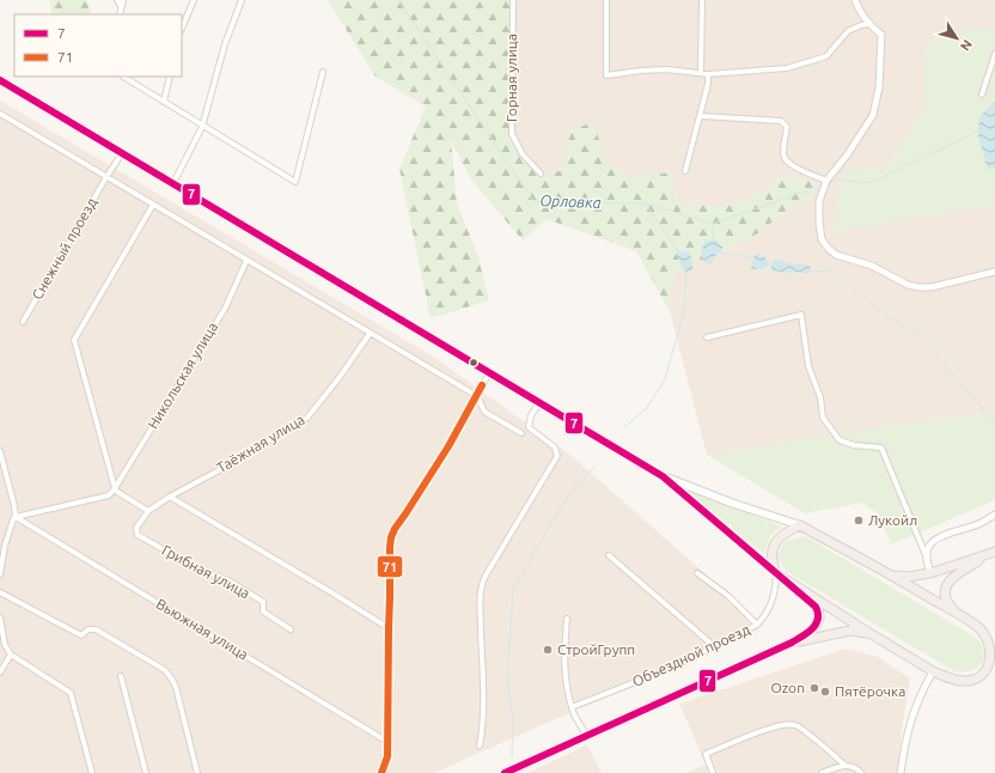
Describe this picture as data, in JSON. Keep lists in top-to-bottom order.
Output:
{
  "streets": {
    "street": [
      "Горная улица",
      "Снежный проезд",
      "Никольская улица",
      "Таёжная улица",
      "Грибная улица",
      "Вьюжная улица",
      "Объездной проезд"
    ]
  },
  "crossings": [
    ["Таёжная улица", "Грибная улица"]
  ],
  "water": ["Орловка"],
  "places": [
    "Лукойл",
    "СтройГрупп",
    "Ozon",
    "Пятёрочка"
  ],
  "lines": ["transit line 7", "transit line 71"],
  "legend": ["7", "71"],
  "north": "bottom right"
}
